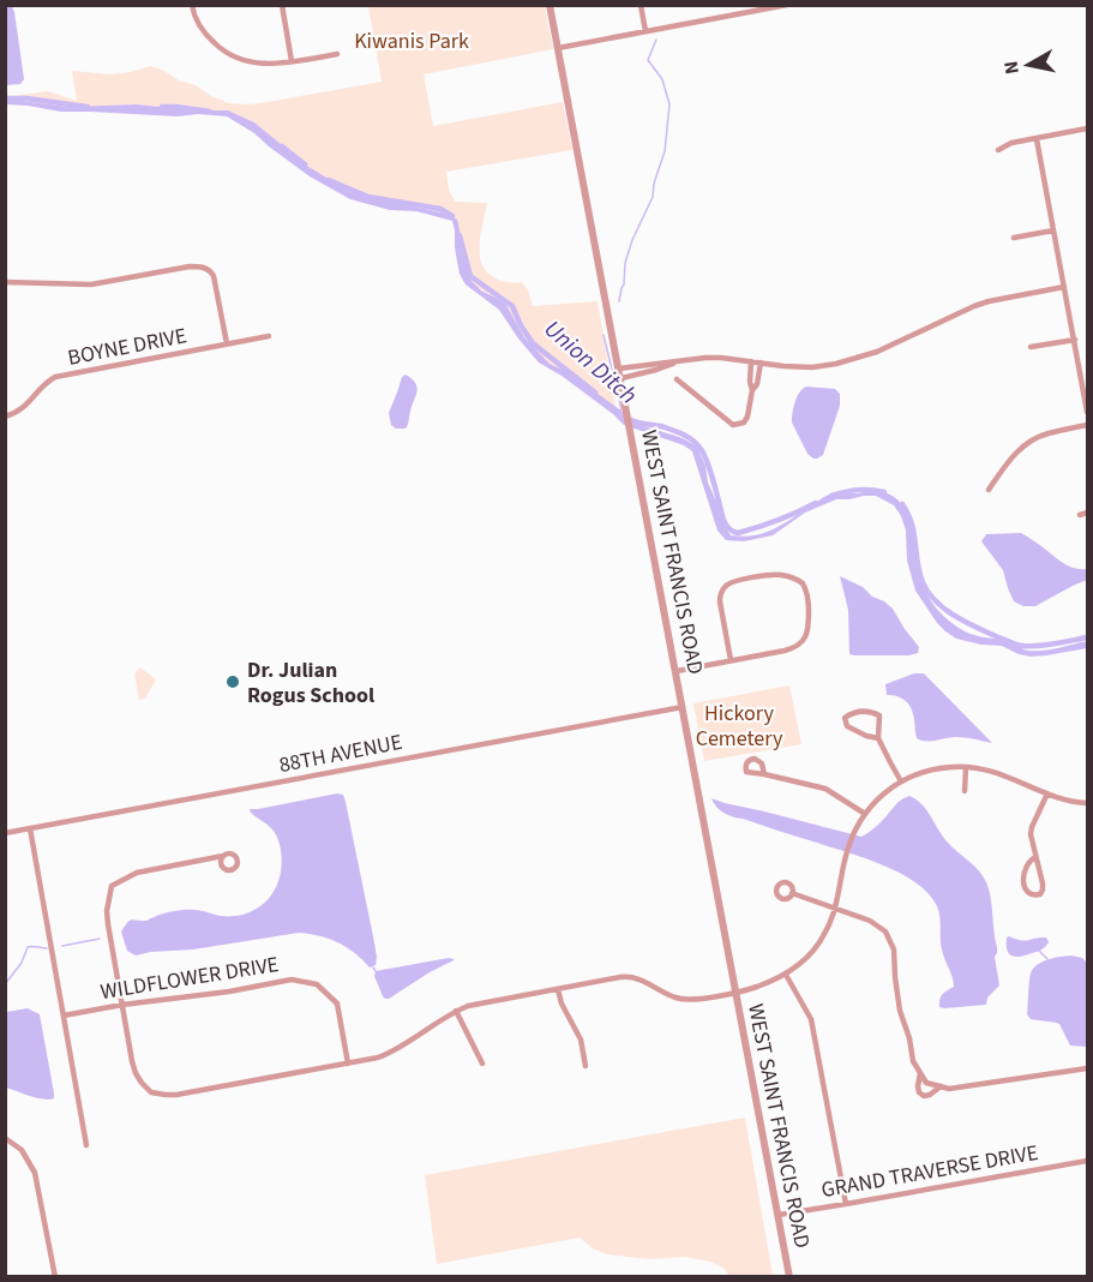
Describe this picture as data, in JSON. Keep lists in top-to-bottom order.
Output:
{
  "streets": {
    "street": [
      "BOYNE DRIVE",
      "WEST SAINT FRANCIS ROAD",
      "88TH AVENUE",
      "WILDFLOWER DRIVE",
      "GRAND TRAVERSE DRIVE"
    ]
  },
  "crossings": [
    ["WEST SAINT FRANCIS ROAD", "88TH AVENUE"],
    ["WEST SAINT FRANCIS ROAD", "GRAND TRAVERSE DRIVE"]
  ],
  "water": ["Union Ditch"],
  "parks": ["Kiwanis Park", "Hickory Cemetery"],
  "places": ["Dr. Julian Rogus School"],
  "north": "left"
}
